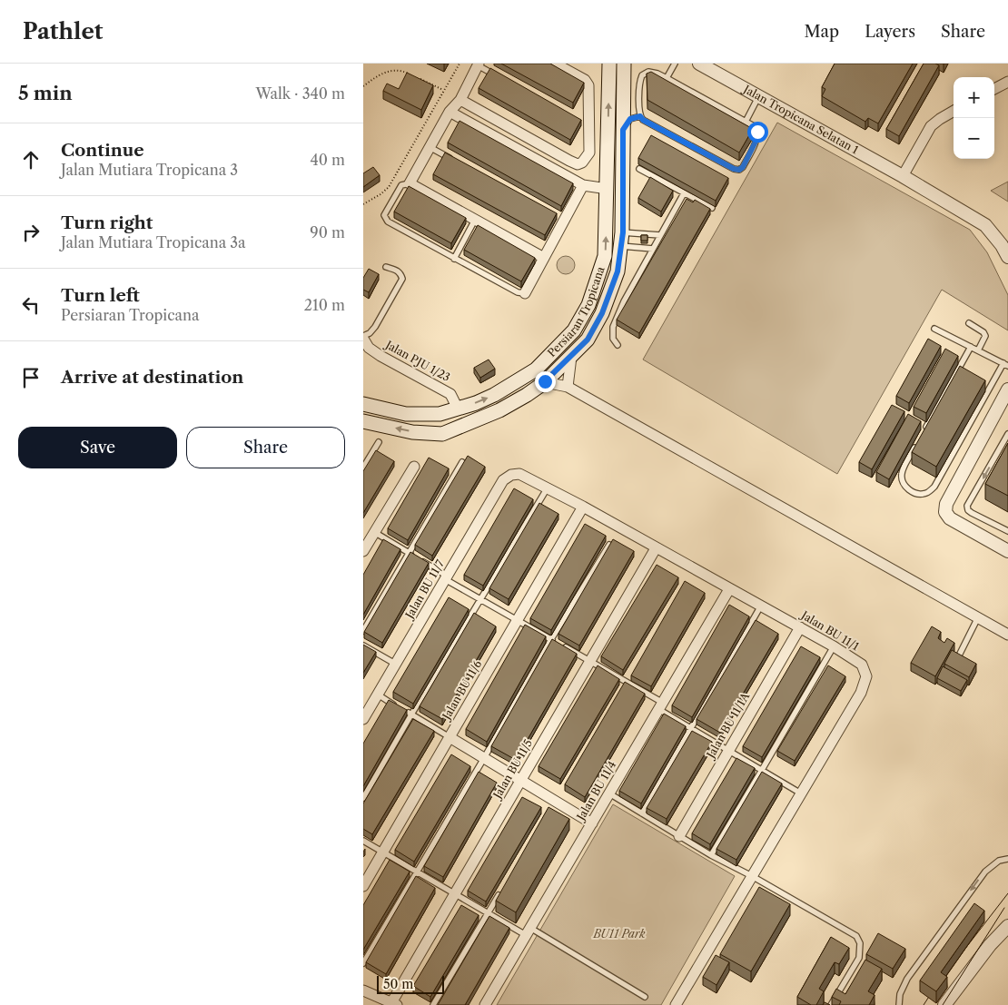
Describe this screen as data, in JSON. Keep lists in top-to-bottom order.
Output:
{
  "streets": {
    "main road": ["Persiaran Tropicana"],
    "street": [
      "Jalan Tropicana Selatan 1",
      "Jalan PJU 1/23",
      "Jalan BU 11/7",
      "Jalan BU 11/1",
      "Jalan BU 11/6",
      "Jalan BU 11/1A",
      "Jalan BU 11/5",
      "Jalan BU 11/4"
    ]
  },
  "crossings": [
    ["Persiaran Tropicana", "Jalan PJU 1/23"],
    ["Jalan BU 11/7", "Jalan BU 11/1"],
    ["Jalan BU 11/1", "Jalan BU 11/6"],
    ["Jalan BU 11/1", "Jalan BU 11/1A"],
    ["Jalan BU 11/1", "Jalan BU 11/5"],
    ["Jalan BU 11/1", "Jalan BU 11/4"]
  ],
  "parks": ["BU11 Park"],
  "scale_bar": "50 m",
  "page": {
    "header": "Pathlet",
    "nav": ["Map", "Layers", "Share"],
    "heading": ["5 min", "Walk · 340 m"],
    "map_buttons": ["+", "−"],
    "list": [
      ["Continue", "Jalan Mutiara Tropicana 3", "40 m"],
      ["Turn right", "Jalan Mutiara Tropicana 3a", "90 m"],
      ["Turn left", "Persiaran Tropicana", "210 m"],
      "Arrive at destination"
    ],
    "buttons": ["Save", "Share"],
    "scale": "50 m"
  }
}
